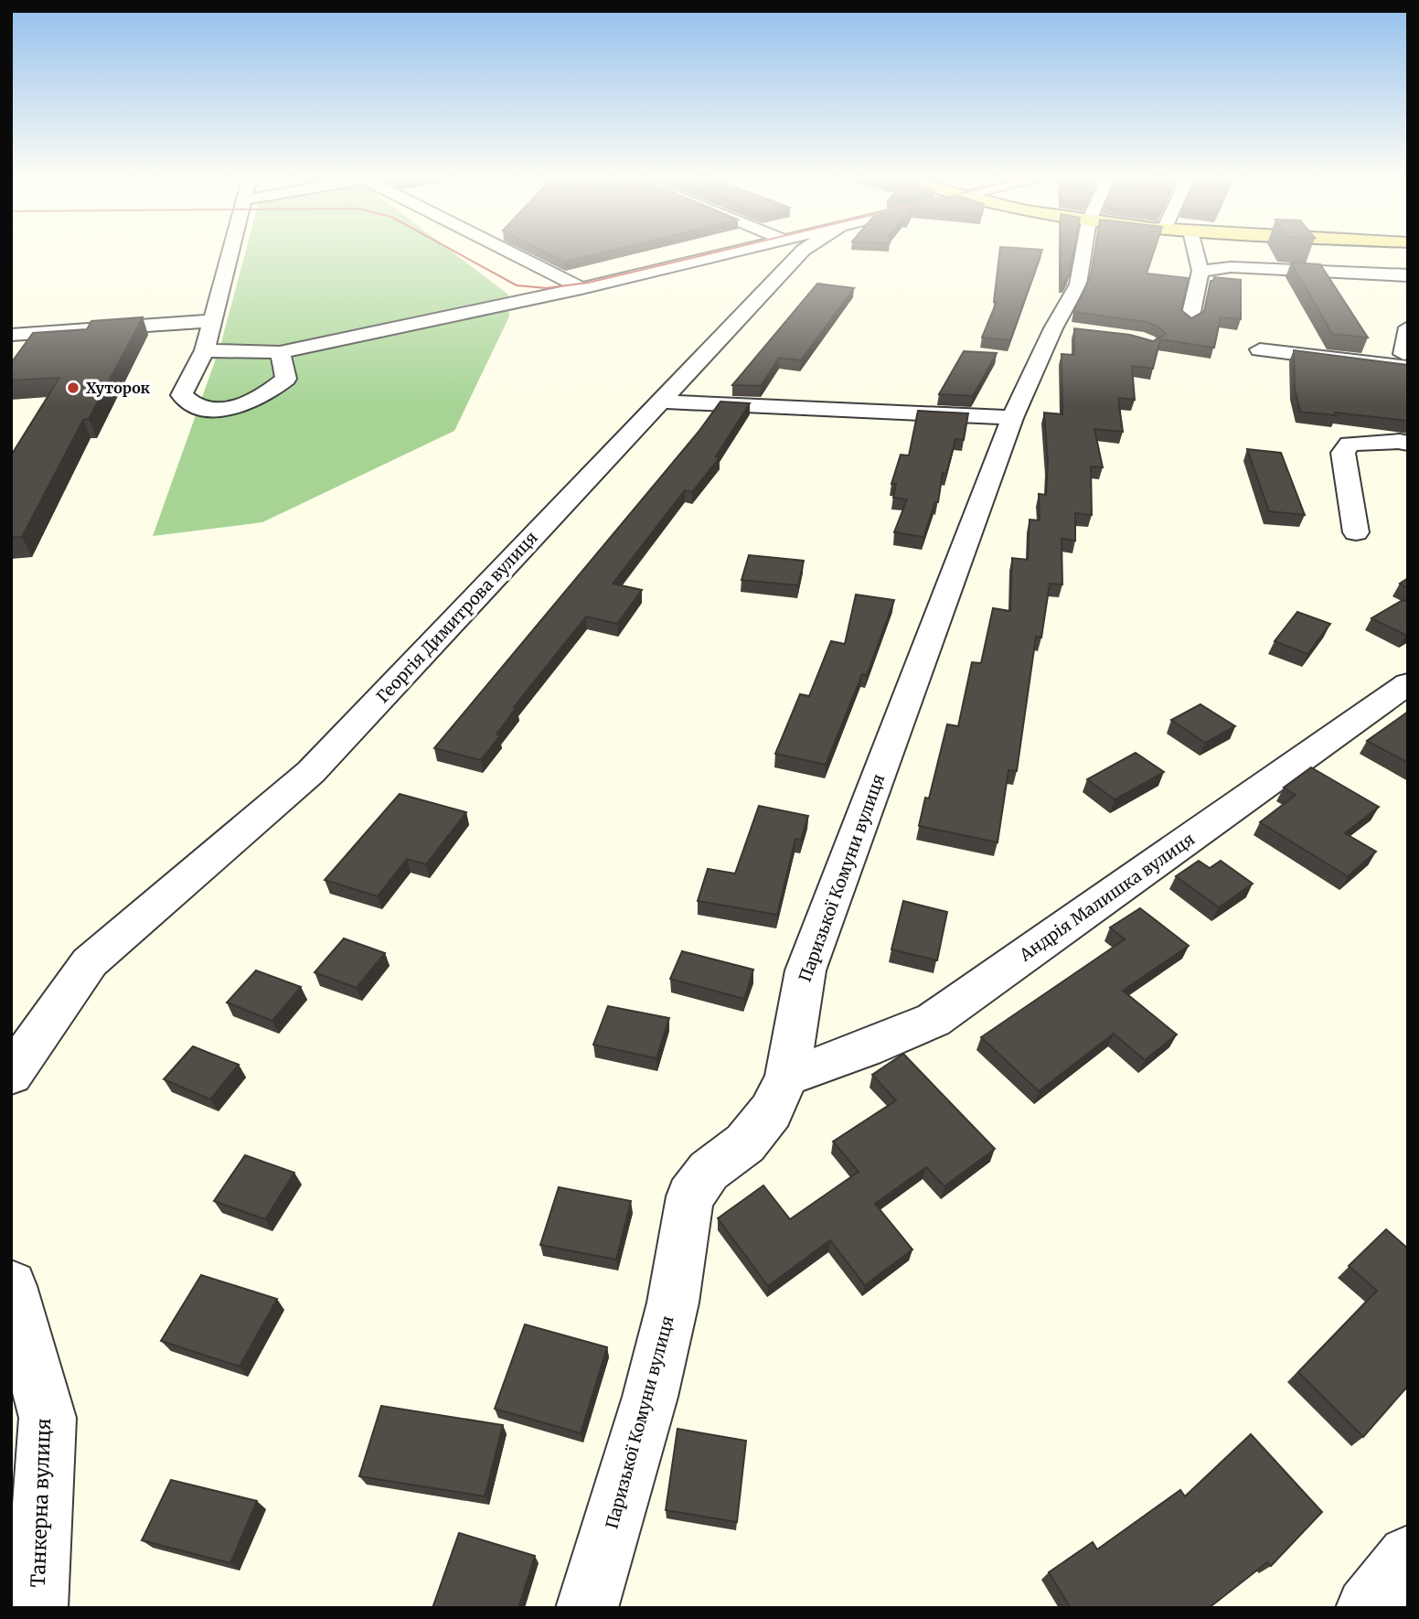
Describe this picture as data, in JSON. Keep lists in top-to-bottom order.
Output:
{
  "streets": {
    "street": [
      "Георгія Димитрова вулиця",
      "Паризької Комуни вулиця",
      "Андрія Малишка вулиця",
      "Танкерна вулиця"
    ]
  },
  "crossings": [
    ["Паризької Комуни вулиця", "Андрія Малишка вулиця"]
  ],
  "places": ["Хуторок"]
}
